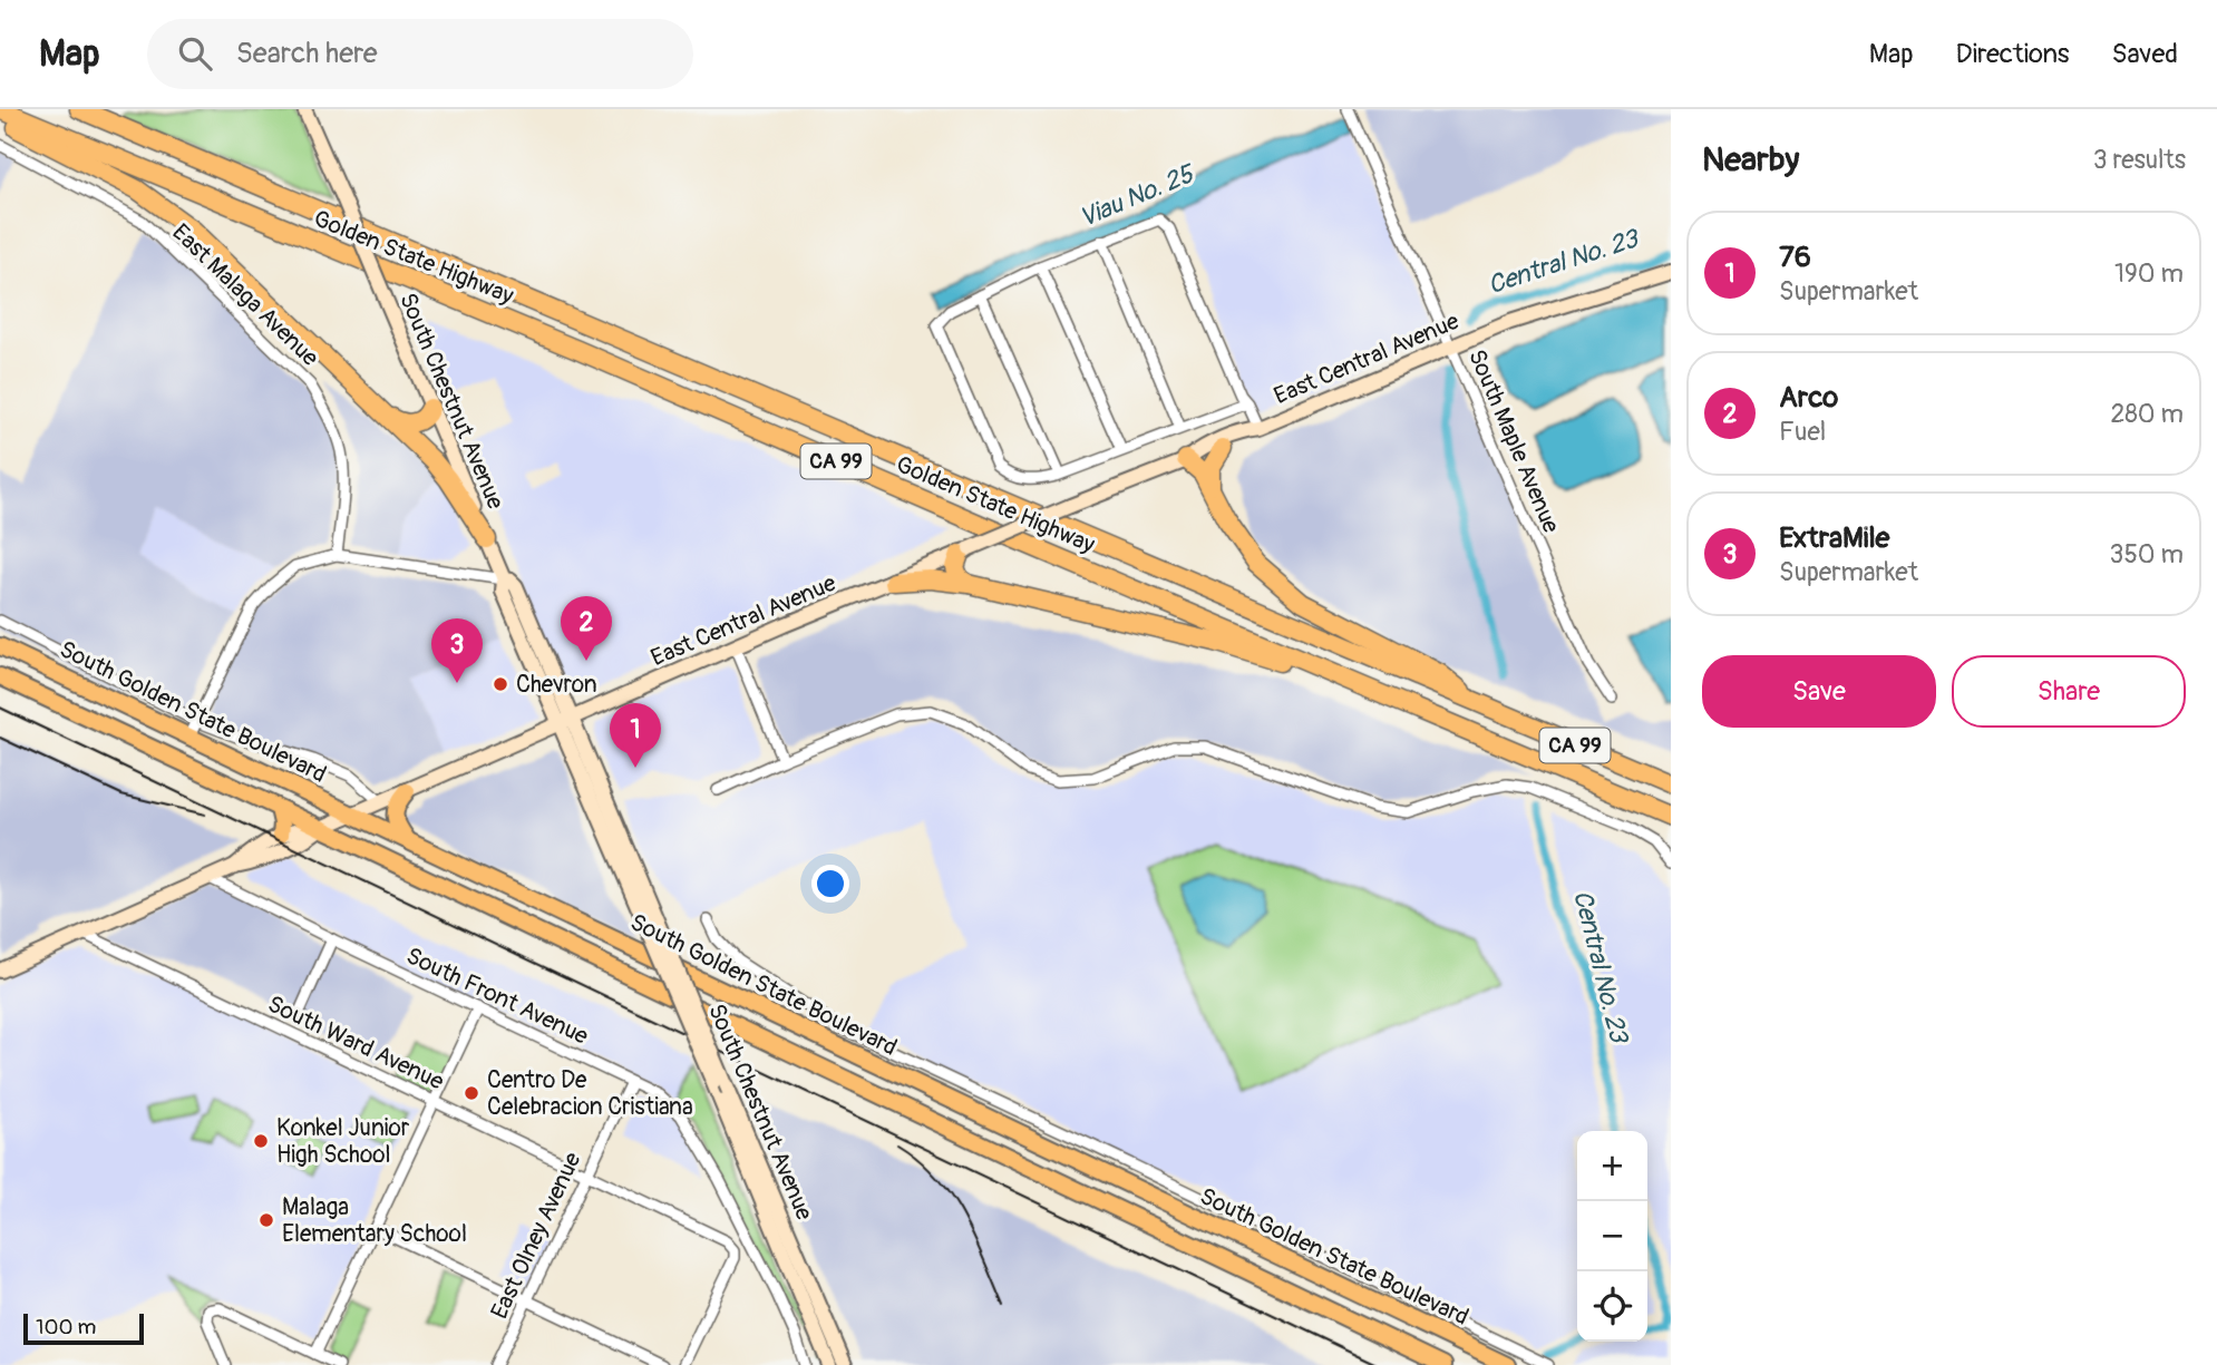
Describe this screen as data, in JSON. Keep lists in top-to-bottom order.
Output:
{
  "streets": {
    "highway": ["Golden State Highway", "CA 99"],
    "main road": ["East Central Avenue", "South Chestnut Avenue", "South Golden State Boulevard"],
    "street": [
      "East Malaga Avenue",
      "South Maple Avenue",
      "South Front Avenue",
      "South Ward Avenue",
      "East Olney Avenue"
    ]
  },
  "crossings": [
    ["East Central Avenue", "South Chestnut Avenue"],
    ["East Central Avenue", "South Maple Avenue"],
    ["East Central Avenue", "South Golden State Boulevard"],
    ["East Central Avenue", "South Front Avenue"],
    ["East Central Avenue", "South Ward Avenue"],
    ["South Front Avenue", "East Olney Avenue"],
    ["South Ward Avenue", "East Olney Avenue"]
  ],
  "water": ["Viau No. 25", "Central No. 23"],
  "places": [
    "Chevron",
    "Centro De Celebracion Cristiana",
    "Konkel Junior High School",
    "Malaga Elementary School"
  ],
  "scale_bar": "100 m",
  "page": {
    "header": "Map",
    "search": "Search here",
    "nav": ["Map", "Directions", "Saved"],
    "heading": ["Nearby", "3 results"],
    "list": [
      {
        "mark": "1",
        "name": "76",
        "note": "Supermarket",
        "value": "190 m"
      },
      {
        "mark": "2",
        "name": "Arco",
        "note": "Fuel",
        "value": "280 m"
      },
      {
        "mark": "3",
        "name": "ExtraMile",
        "note": "Supermarket",
        "value": "350 m"
      }
    ],
    "pins": ["2", "3", "1"],
    "buttons": ["Save", "Share"],
    "map_buttons": ["+", "−"],
    "scale": "100 m"
  }
}
